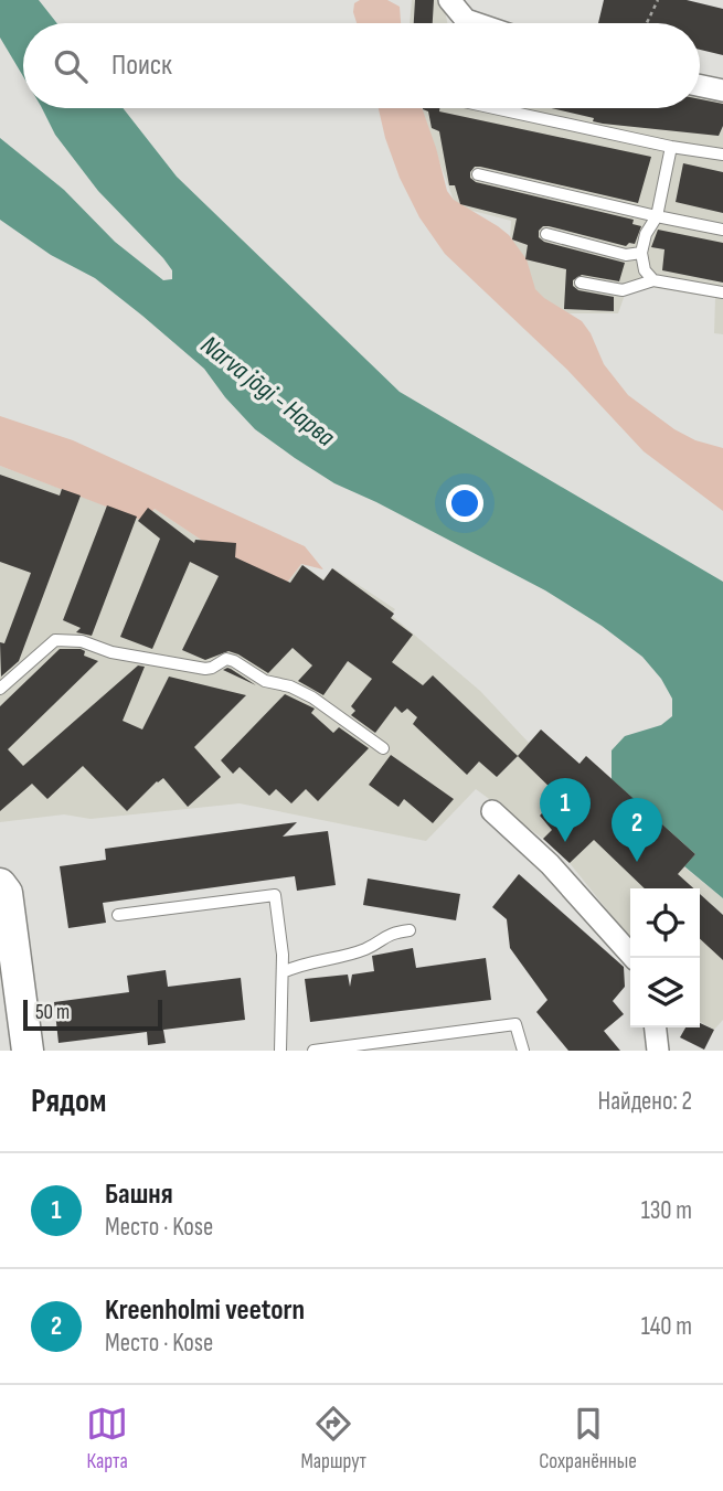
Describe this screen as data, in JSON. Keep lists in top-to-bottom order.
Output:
{
  "water": ["Narva jõgi - Нарва"],
  "scale_bar": "50 m",
  "page": {
    "search": "Поиск",
    "pins": ["1", "2"],
    "scale": "50 m",
    "heading": ["Рядом", "Найдено: 2"],
    "list": [
      {
        "mark": "1",
        "name": "Башня",
        "note": "Место · Kose",
        "value": "130 m"
      },
      {
        "mark": "2",
        "name": "Kreenholmi veetorn",
        "note": "Место · Kose",
        "value": "140 m"
      }
    ],
    "nav": ["Карта", "Маршрут", "Сохранённые"]
  }
}
